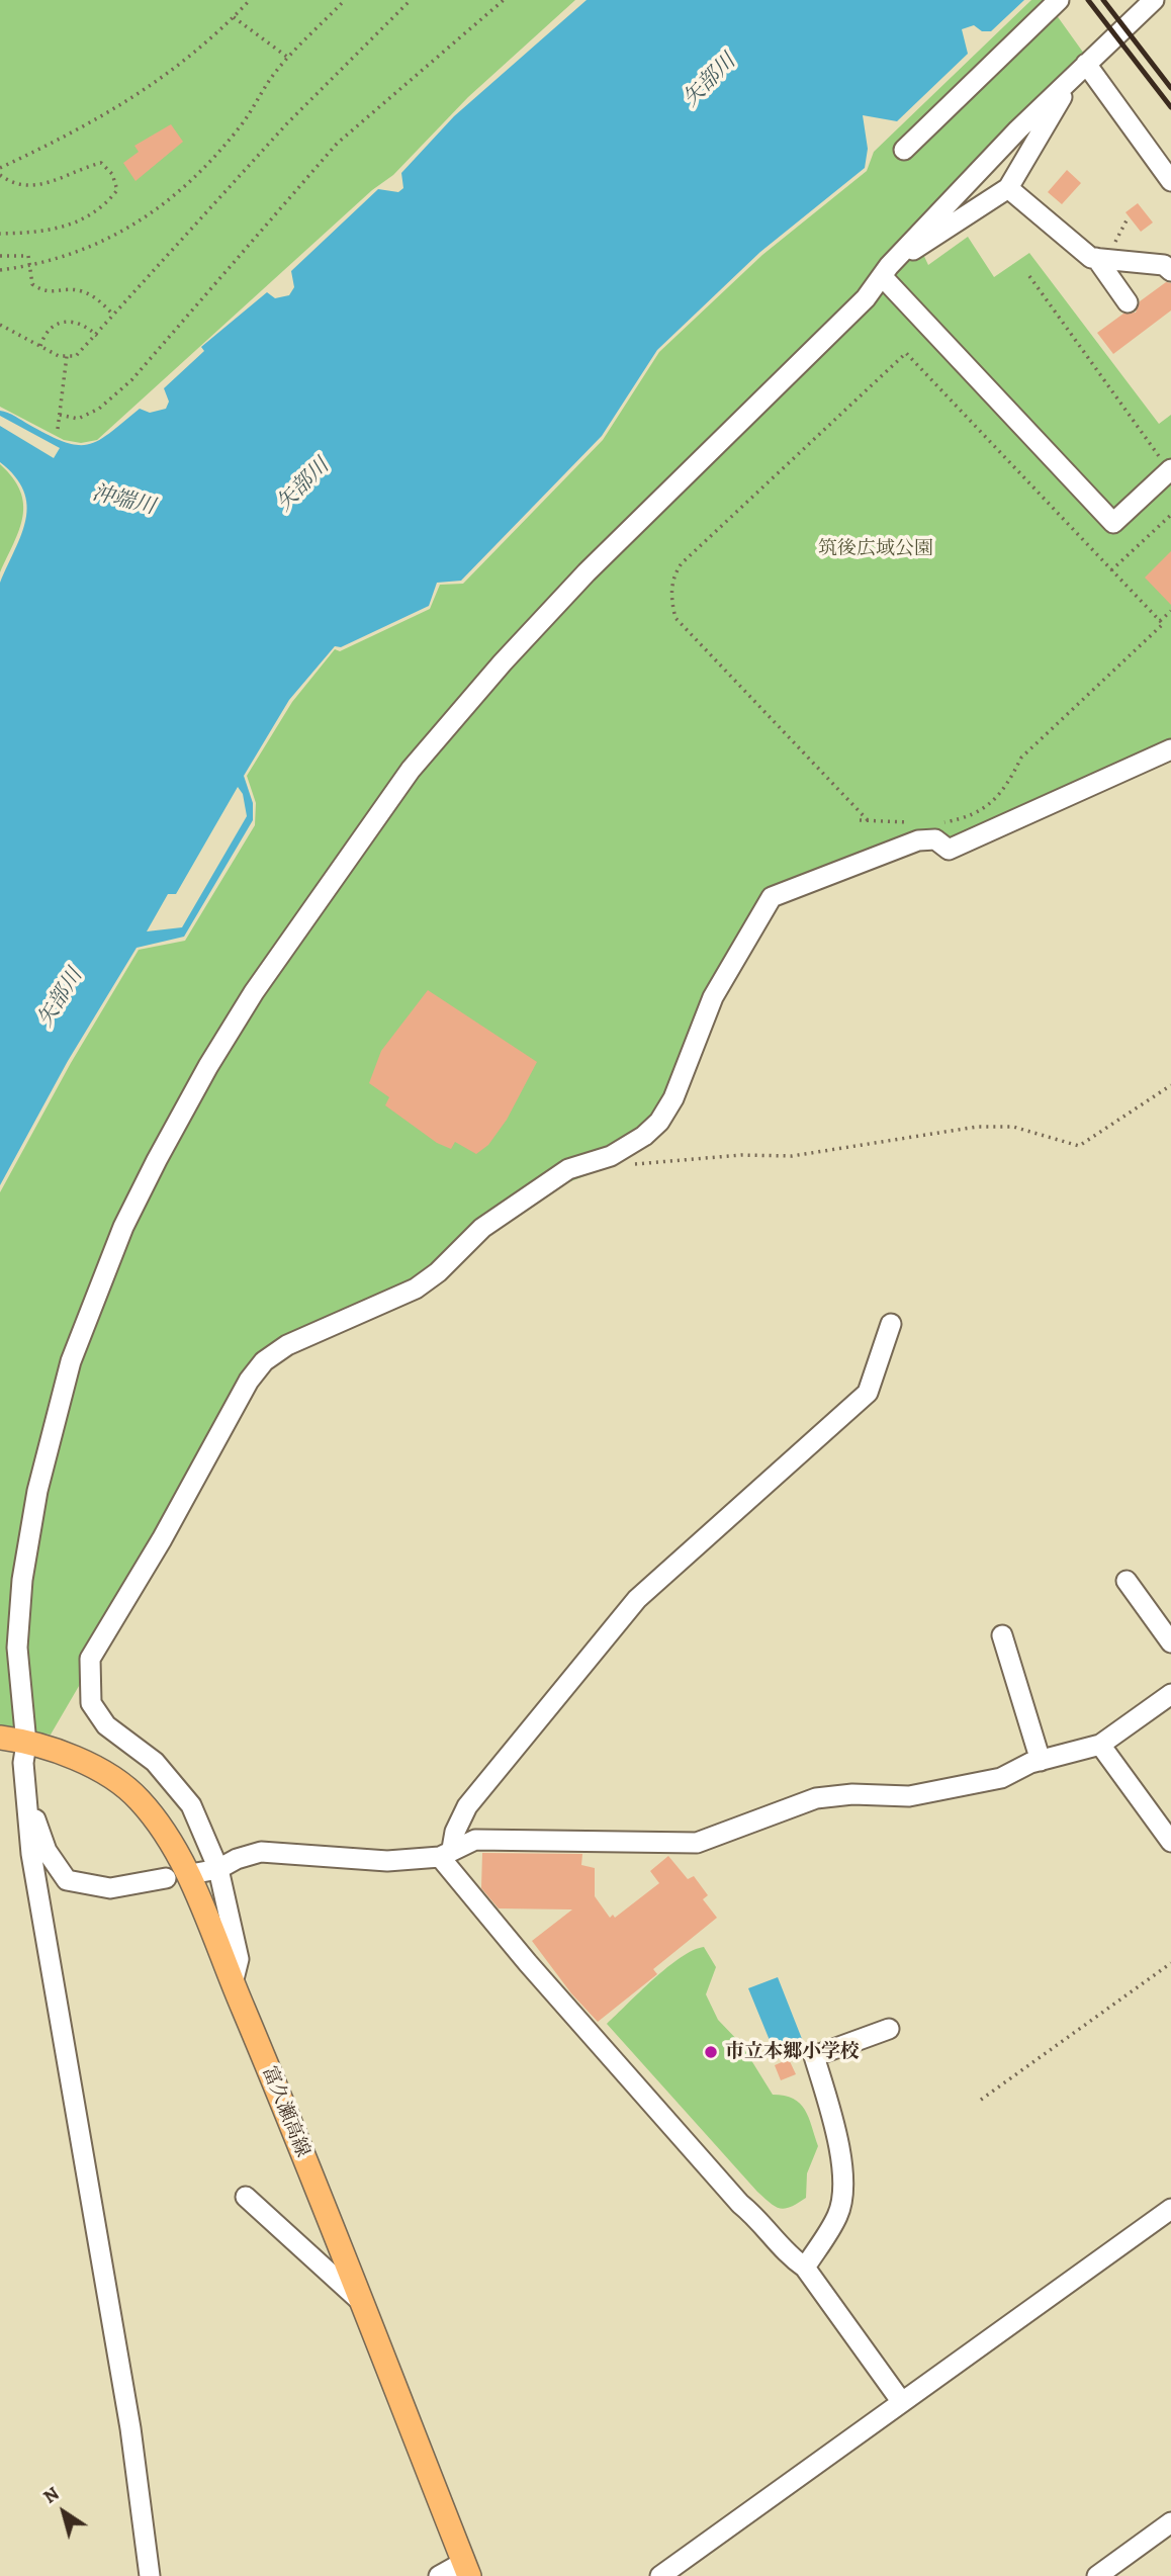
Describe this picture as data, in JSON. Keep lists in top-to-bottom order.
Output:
{
  "streets": {
    "main road": ["富久瀬高線"]
  },
  "water": ["矢部川", "沖端川"],
  "parks": ["筑後広域公園"],
  "places": ["市立本郷小学校"],
  "north": "top left"
}
